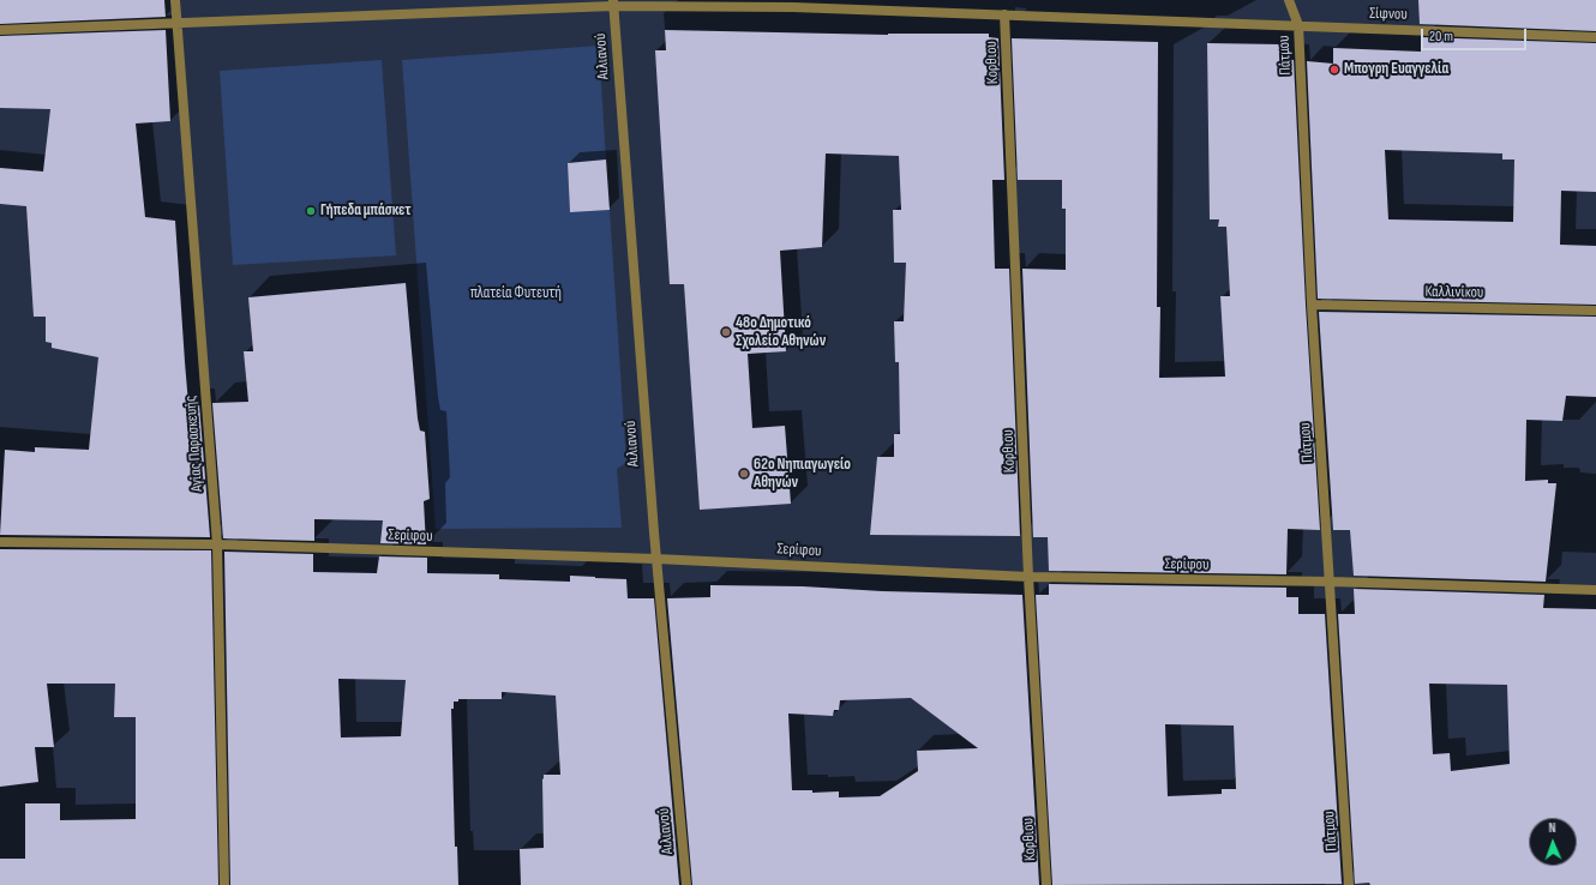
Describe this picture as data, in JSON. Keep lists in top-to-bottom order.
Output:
{
  "streets": {
    "street": [
      "Σίφνου",
      "Πάτμου",
      "Αιλιανού",
      "Κορθιου",
      "Καλλινίκου",
      "Αγίας Παρασκευής",
      "Σερίφου"
    ]
  },
  "crossings": [
    ["Σίφνου", "Πάτμου"],
    ["Σίφνου", "Αιλιανού"],
    ["Σίφνου", "Κορθιου"],
    ["Σίφνου", "Αγίας Παρασκευής"],
    ["Πάτμου", "Καλλινίκου"],
    ["Πάτμου", "Σερίφου"],
    ["Αιλιανού", "Σερίφου"],
    ["Κορθιου", "Σερίφου"],
    ["Αγίας Παρασκευής", "Σερίφου"]
  ],
  "parks": ["πλατεία Φυτευτή"],
  "places": [
    "Μπογρη Ευαγγελία",
    "Γήπεδα μπάσκετ",
    "48ο Δημοτικό Σχολείο Αθηνών",
    "62ο Νηπιαγωγείο Αθηνών"
  ],
  "scale_bar": "20 m",
  "north": "top"
}
